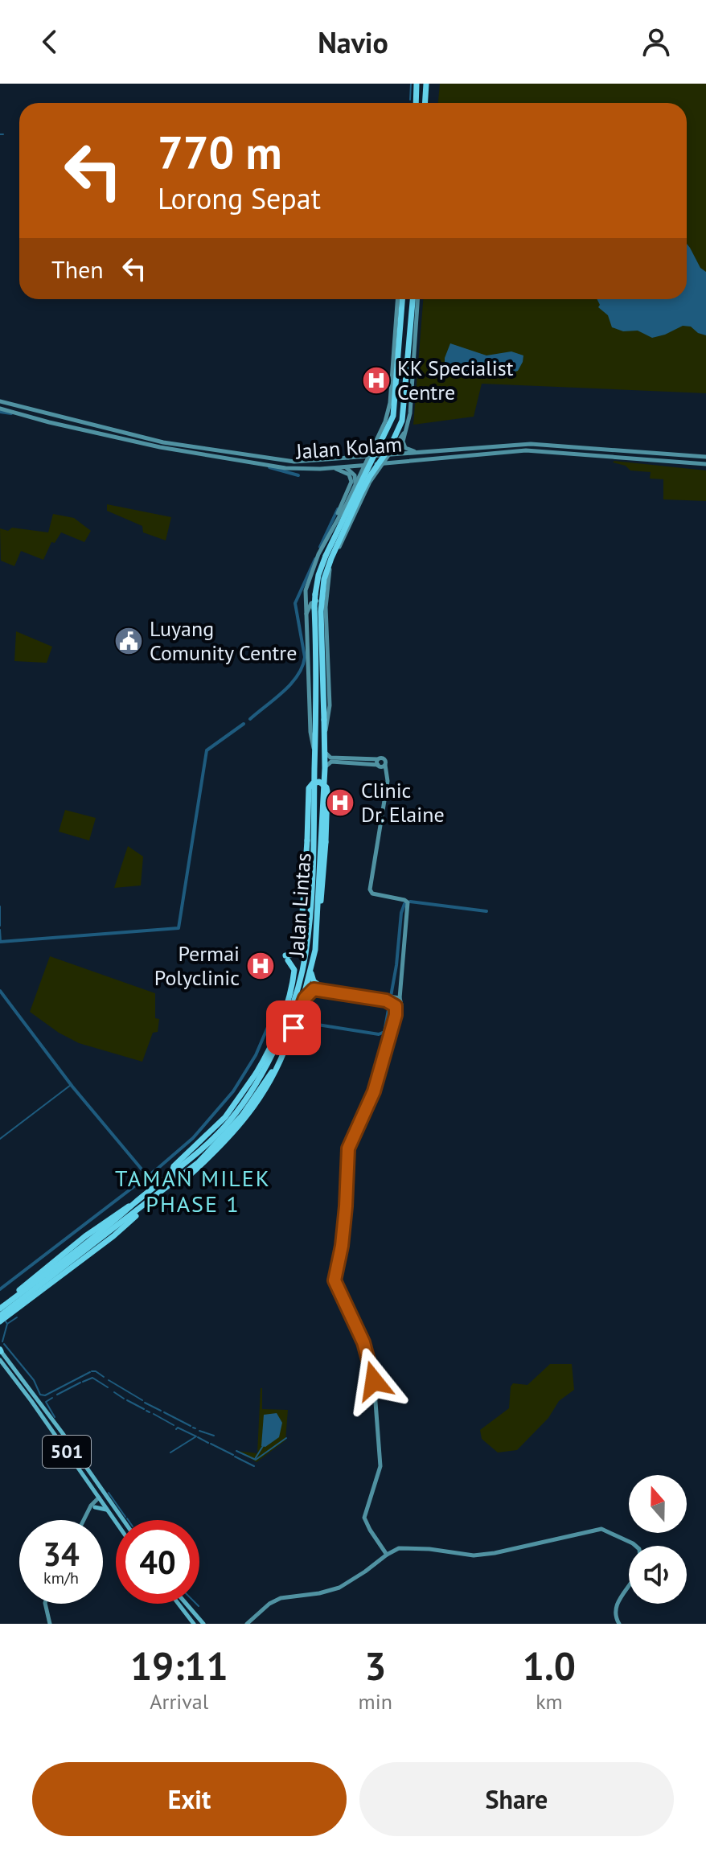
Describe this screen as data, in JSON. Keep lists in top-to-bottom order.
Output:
{
  "streets": {
    "highway": ["Jalan Lintas"],
    "main road": ["Jalan Kolam", "501"]
  },
  "crossings": [
    ["Jalan Kolam", "Jalan Lintas"]
  ],
  "districts": ["TAMAN MILEK PHASE 1"],
  "places": {
    "hospital": ["KK Specialist Centre", "Clinic Dr. Elaine", "Permai Polyclinic"],
    "public building": ["Luyang Comunity Centre"]
  },
  "north": "top",
  "page": {
    "header": "Navio",
    "turn": ["770 m", "Lorong Sepat"],
    "then": "Then",
    "speed": "34 km/h",
    "limit": "40",
    "eta": [
      "19:11",
      "Arrival",
      "3",
      "min",
      "1.0",
      "km"
    ],
    "buttons": ["Exit", "Share"]
  }
}
